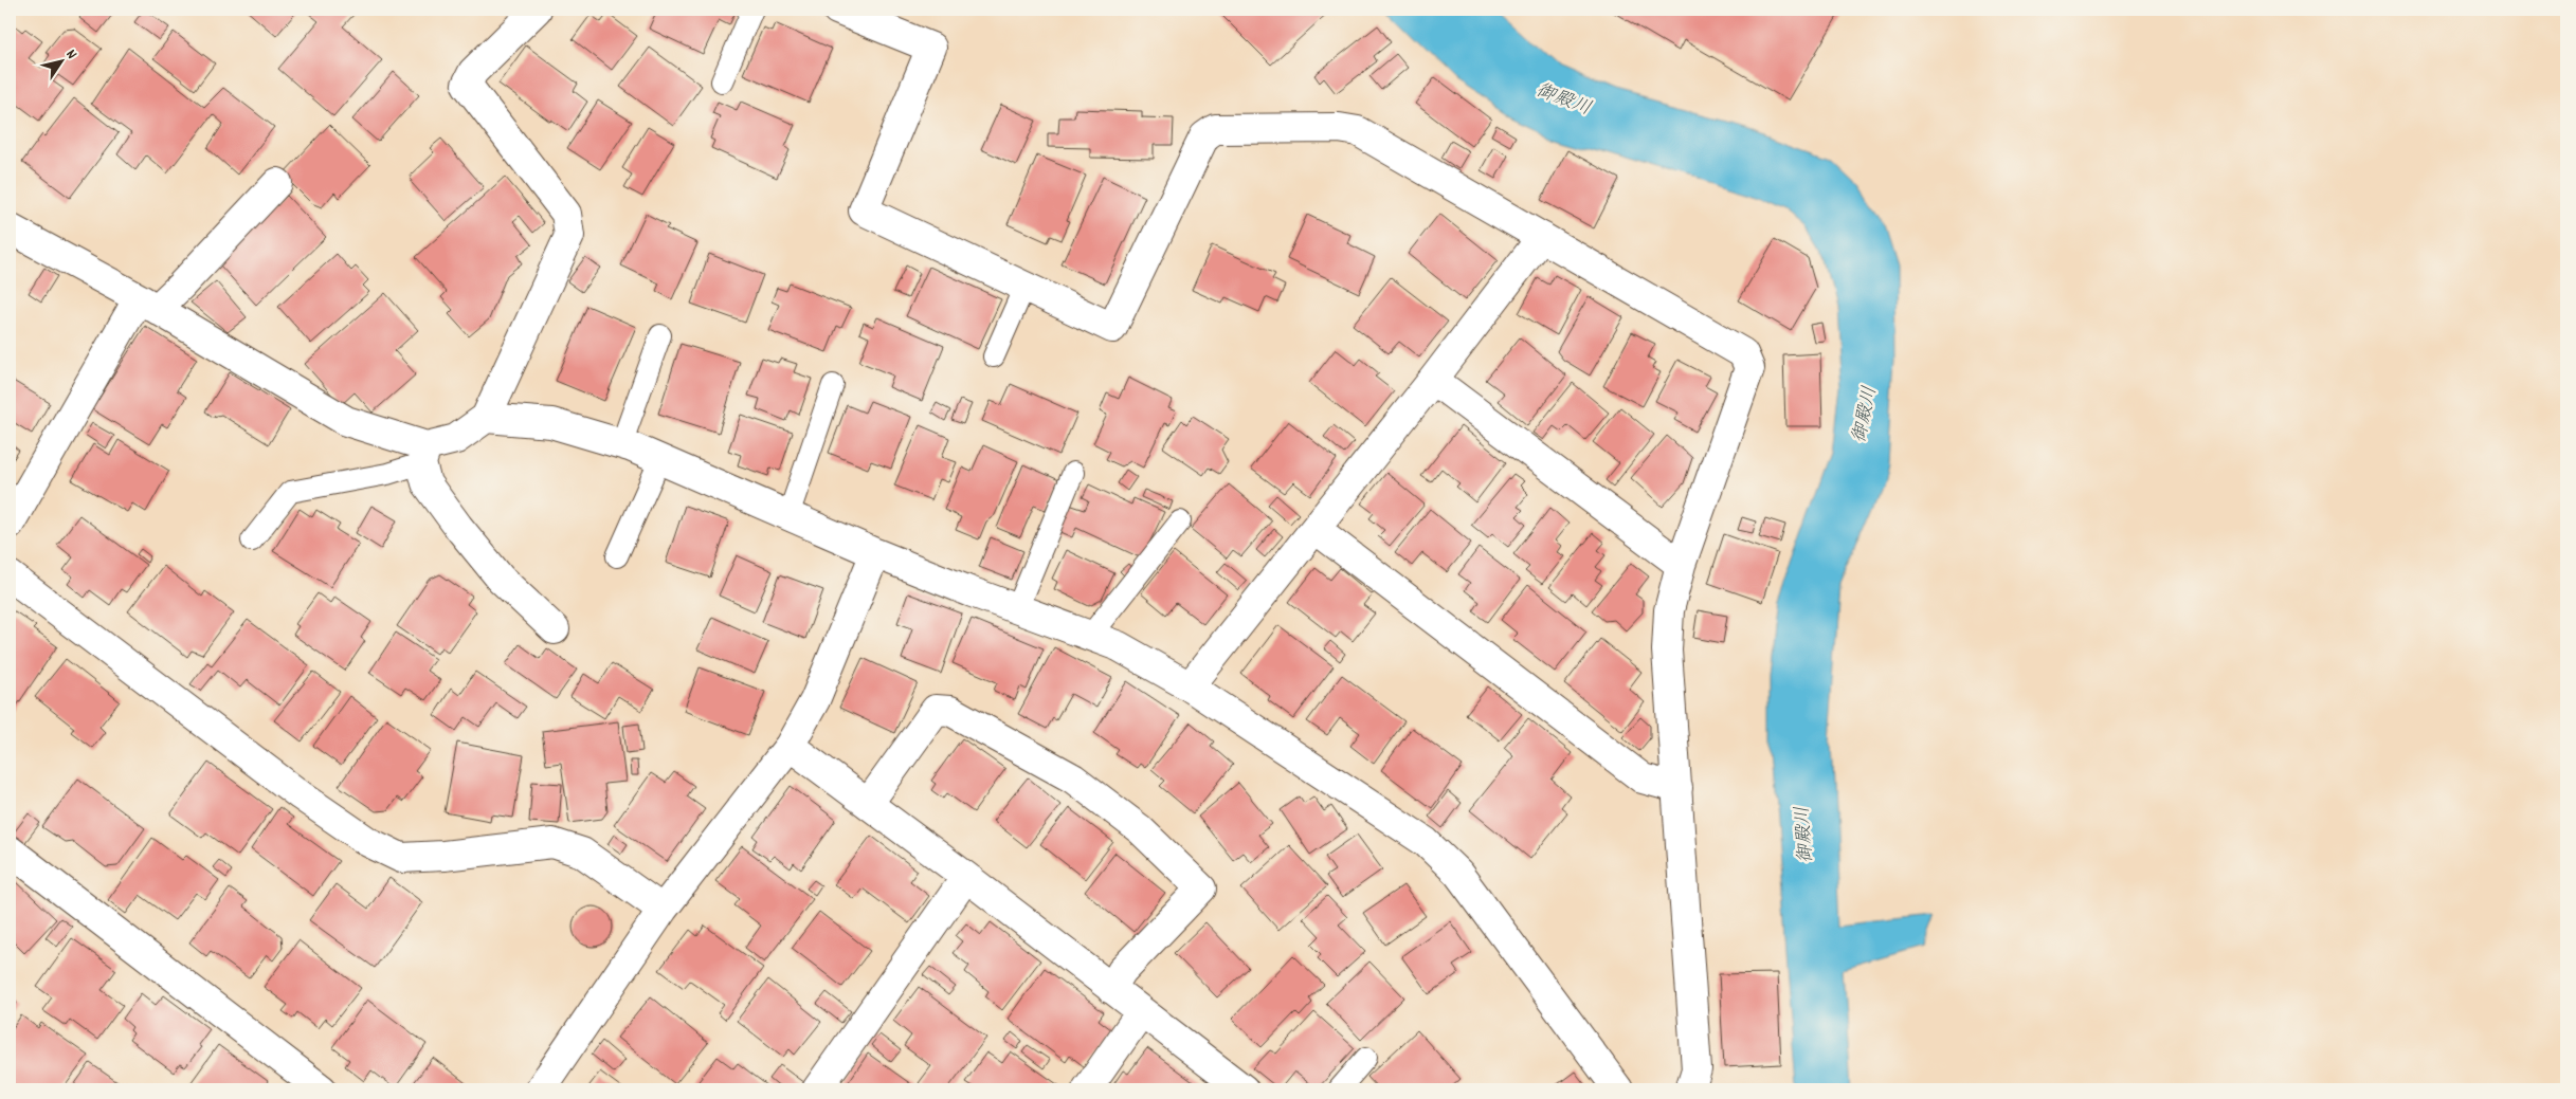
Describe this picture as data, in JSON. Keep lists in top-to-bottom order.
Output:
{
  "water": ["御殿川"],
  "north": "top right"
}
